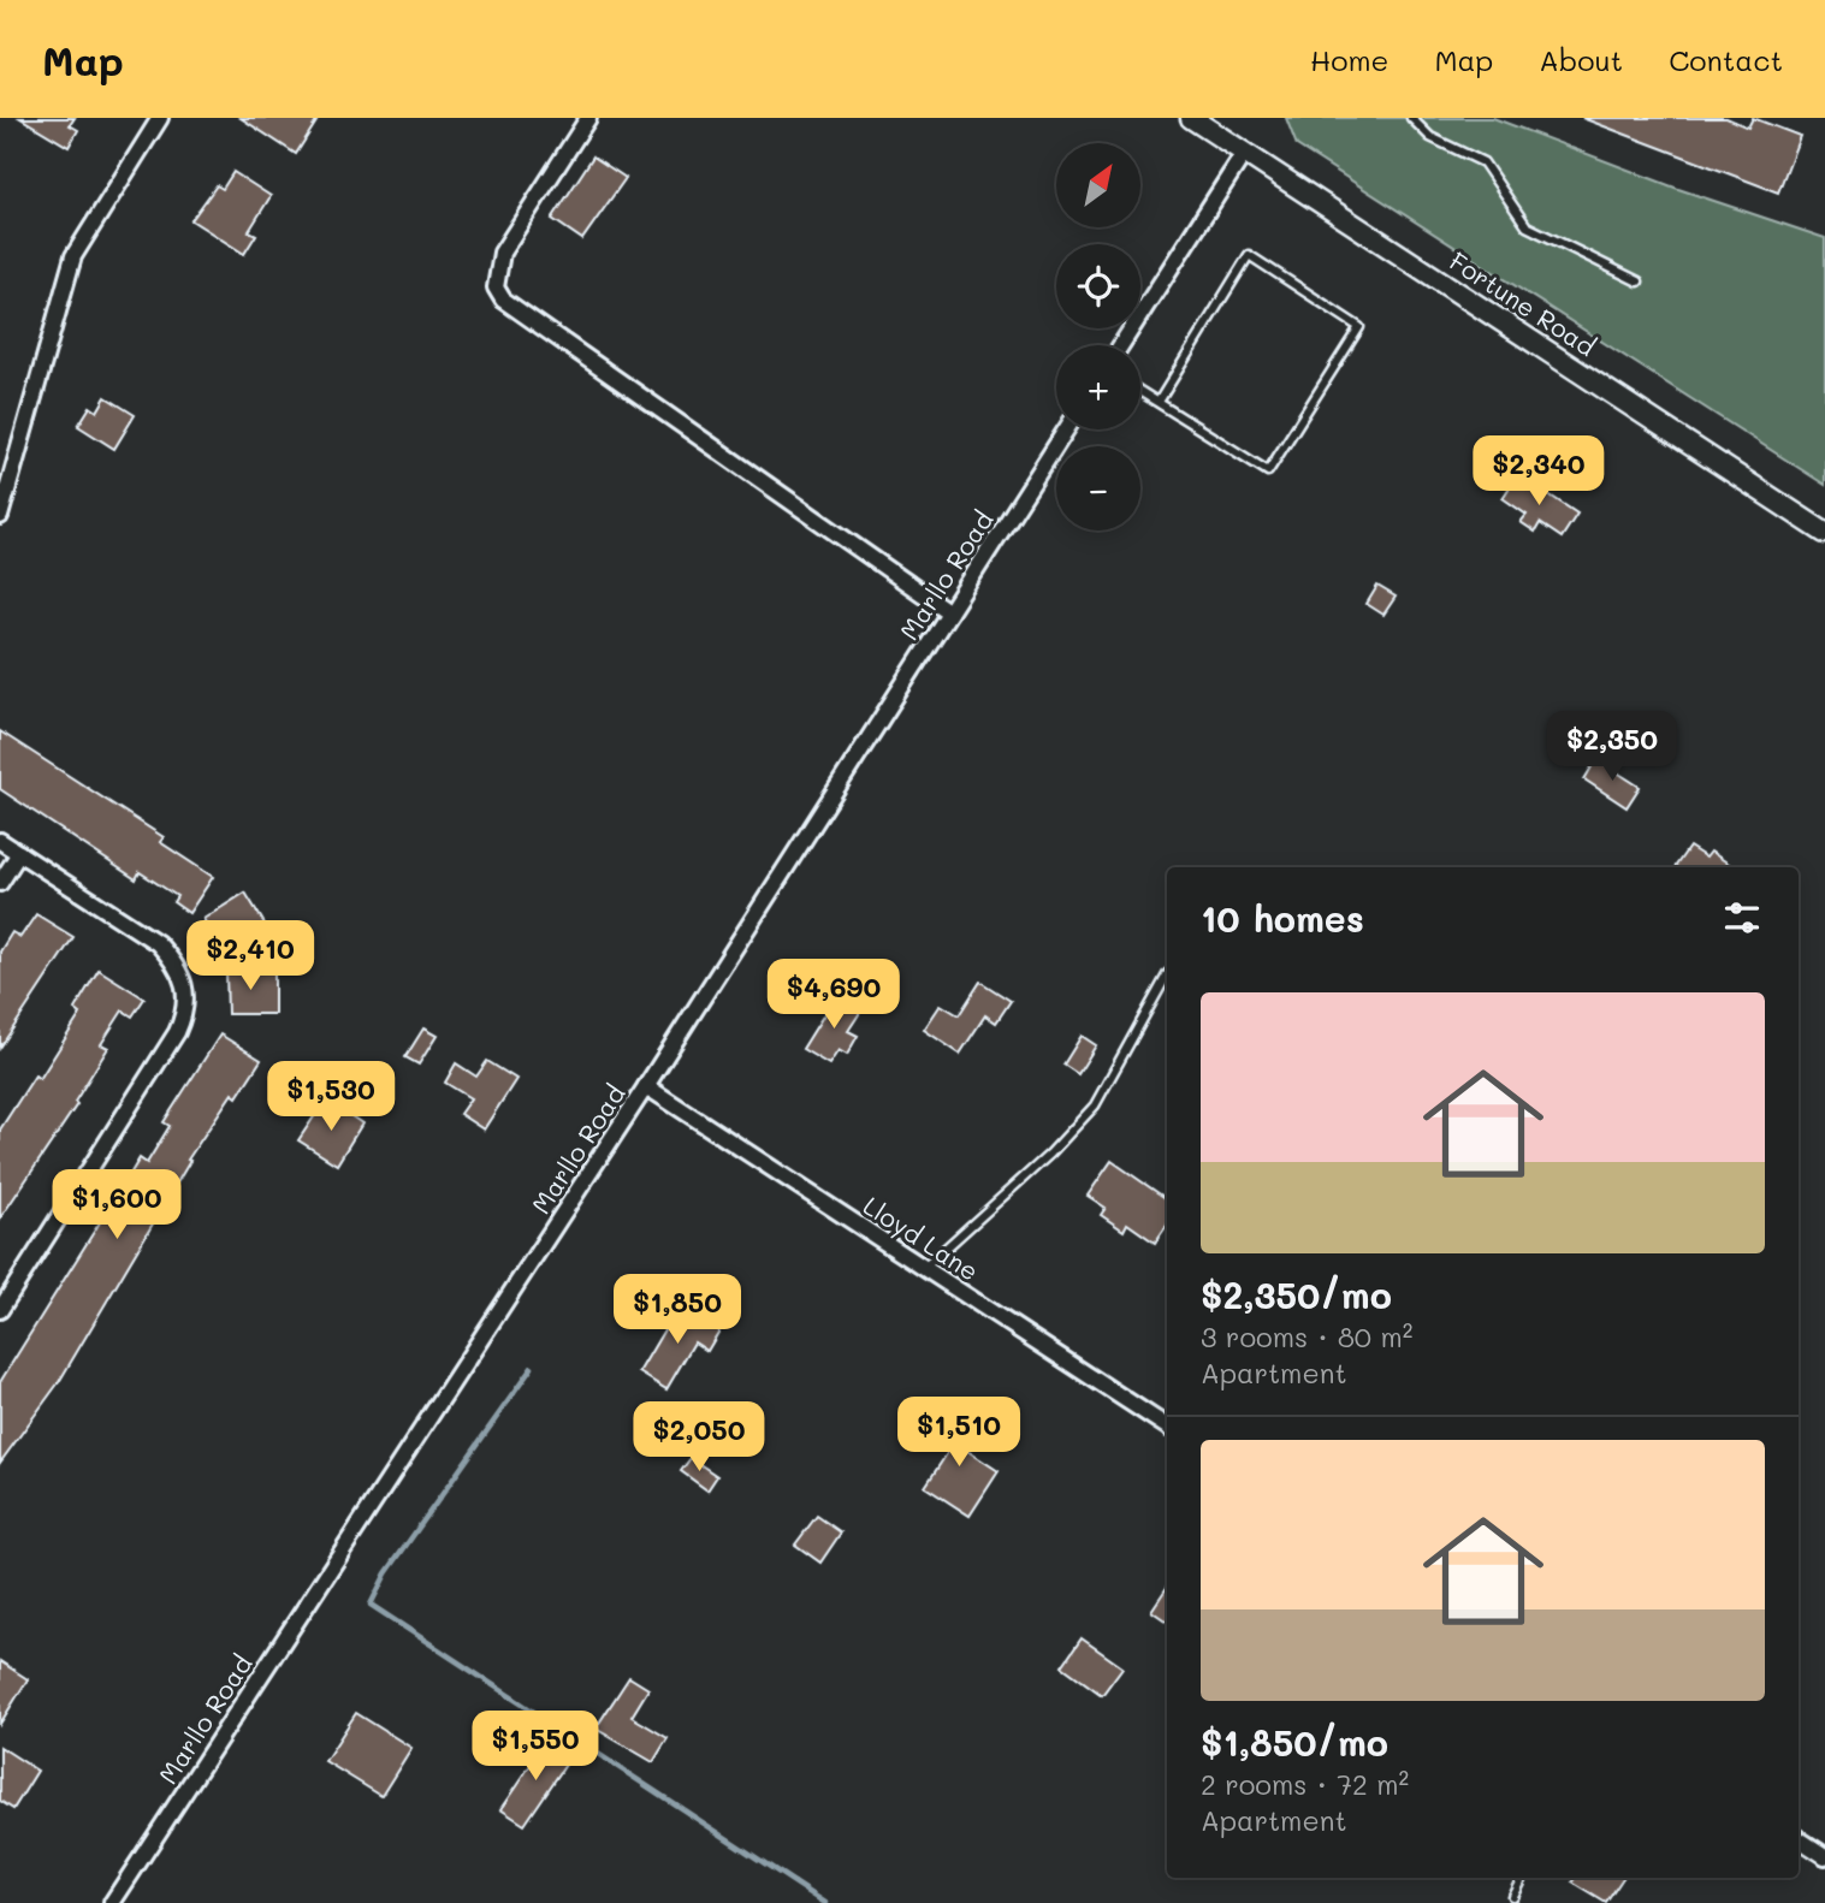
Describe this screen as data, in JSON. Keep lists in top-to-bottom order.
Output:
{
  "streets": {
    "street": ["Fortune Road", "Marllo Road", "Lloyd Lane"]
  },
  "crossings": [
    ["Marllo Road", "Lloyd Lane"]
  ],
  "north": "top right",
  "page": {
    "header": "Map",
    "nav": [
      "Home",
      "Map",
      "About",
      "Contact"
    ],
    "map_buttons": ["+", "−"],
    "price": [
      "$2,340",
      "$2,350",
      "$2,410",
      "$4,690",
      "$1,530",
      "$1,600",
      "$1,850",
      "$1,510",
      "$2,050",
      "$1,550"
    ],
    "heading": "10 homes",
    "list": [
      {
        "name": "$2,350/mo",
        "note": "3 rooms · 80 m² · Apartment"
      },
      {
        "name": "$1,850/mo",
        "note": "2 rooms · 72 m² · Apartment"
      }
    ]
  }
}
